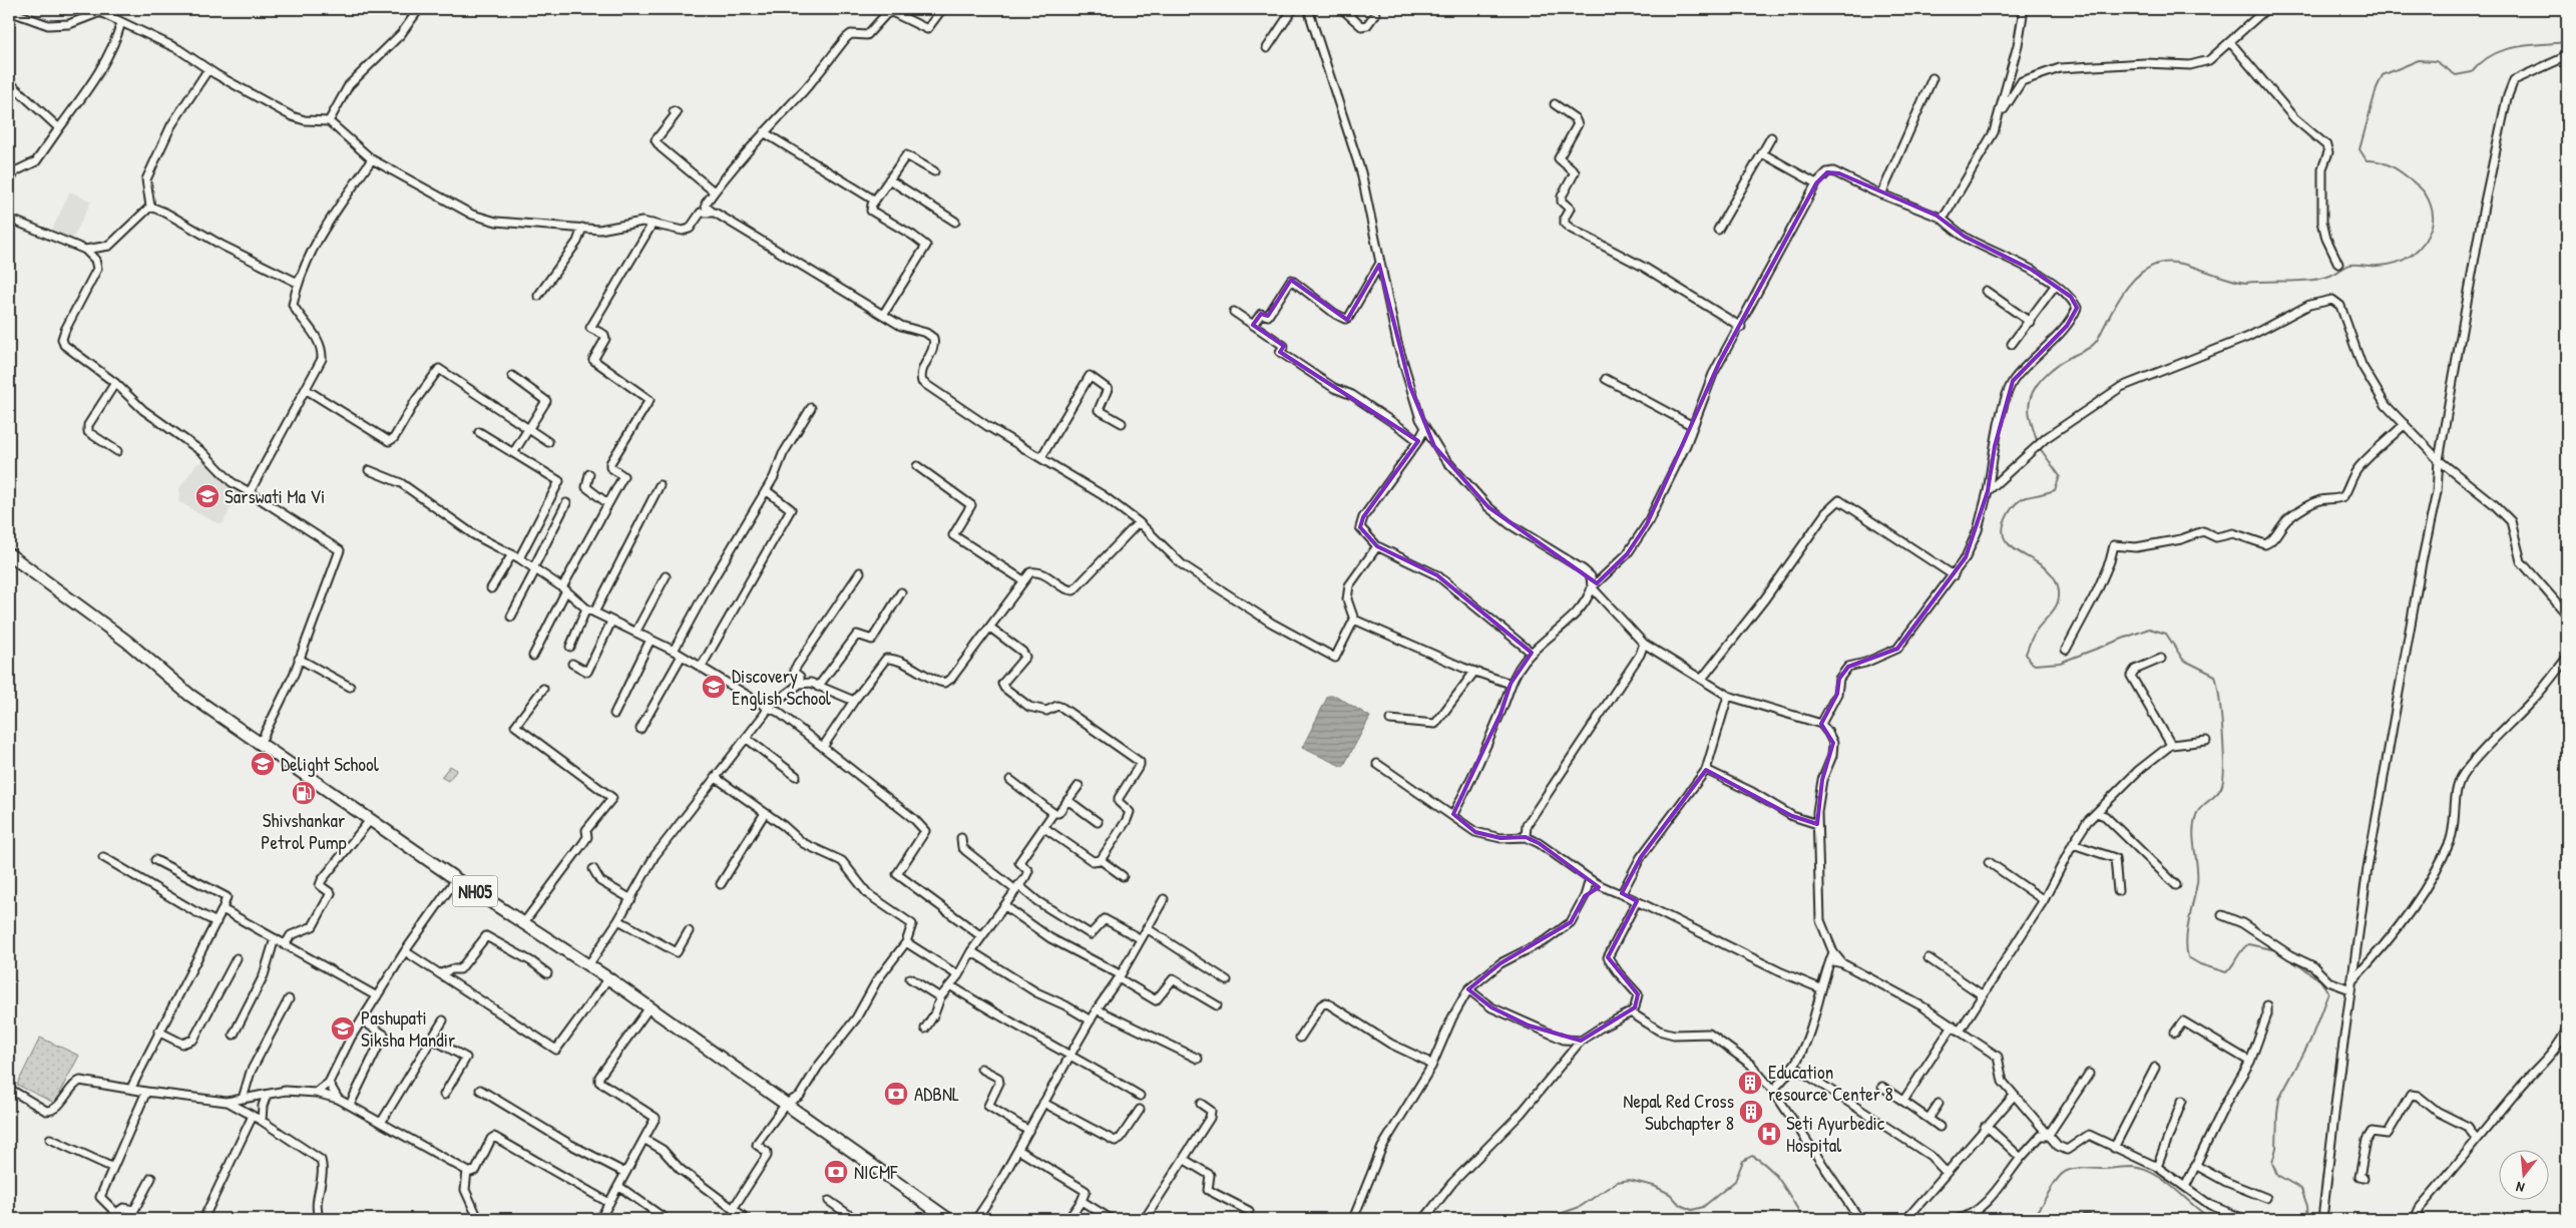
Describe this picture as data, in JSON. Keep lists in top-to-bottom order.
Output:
{
  "streets": {
    "main road": ["NH05"]
  },
  "places": {
    "school or university": [
      "Sarswati Ma Vi",
      "Discovery English School",
      "Delight School",
      "Pashupati Siksha Mandir"
    ],
    "fuel station": ["Shivshankar Petrol Pump"],
    "building": ["Education resource Center 8", "Nepal Red Cross Subchapter 8"],
    "bank": ["ADBNL", "NICMF"],
    "hospital": ["Seti Ayurbedic Hospital"]
  },
  "north": "bottom"
}
